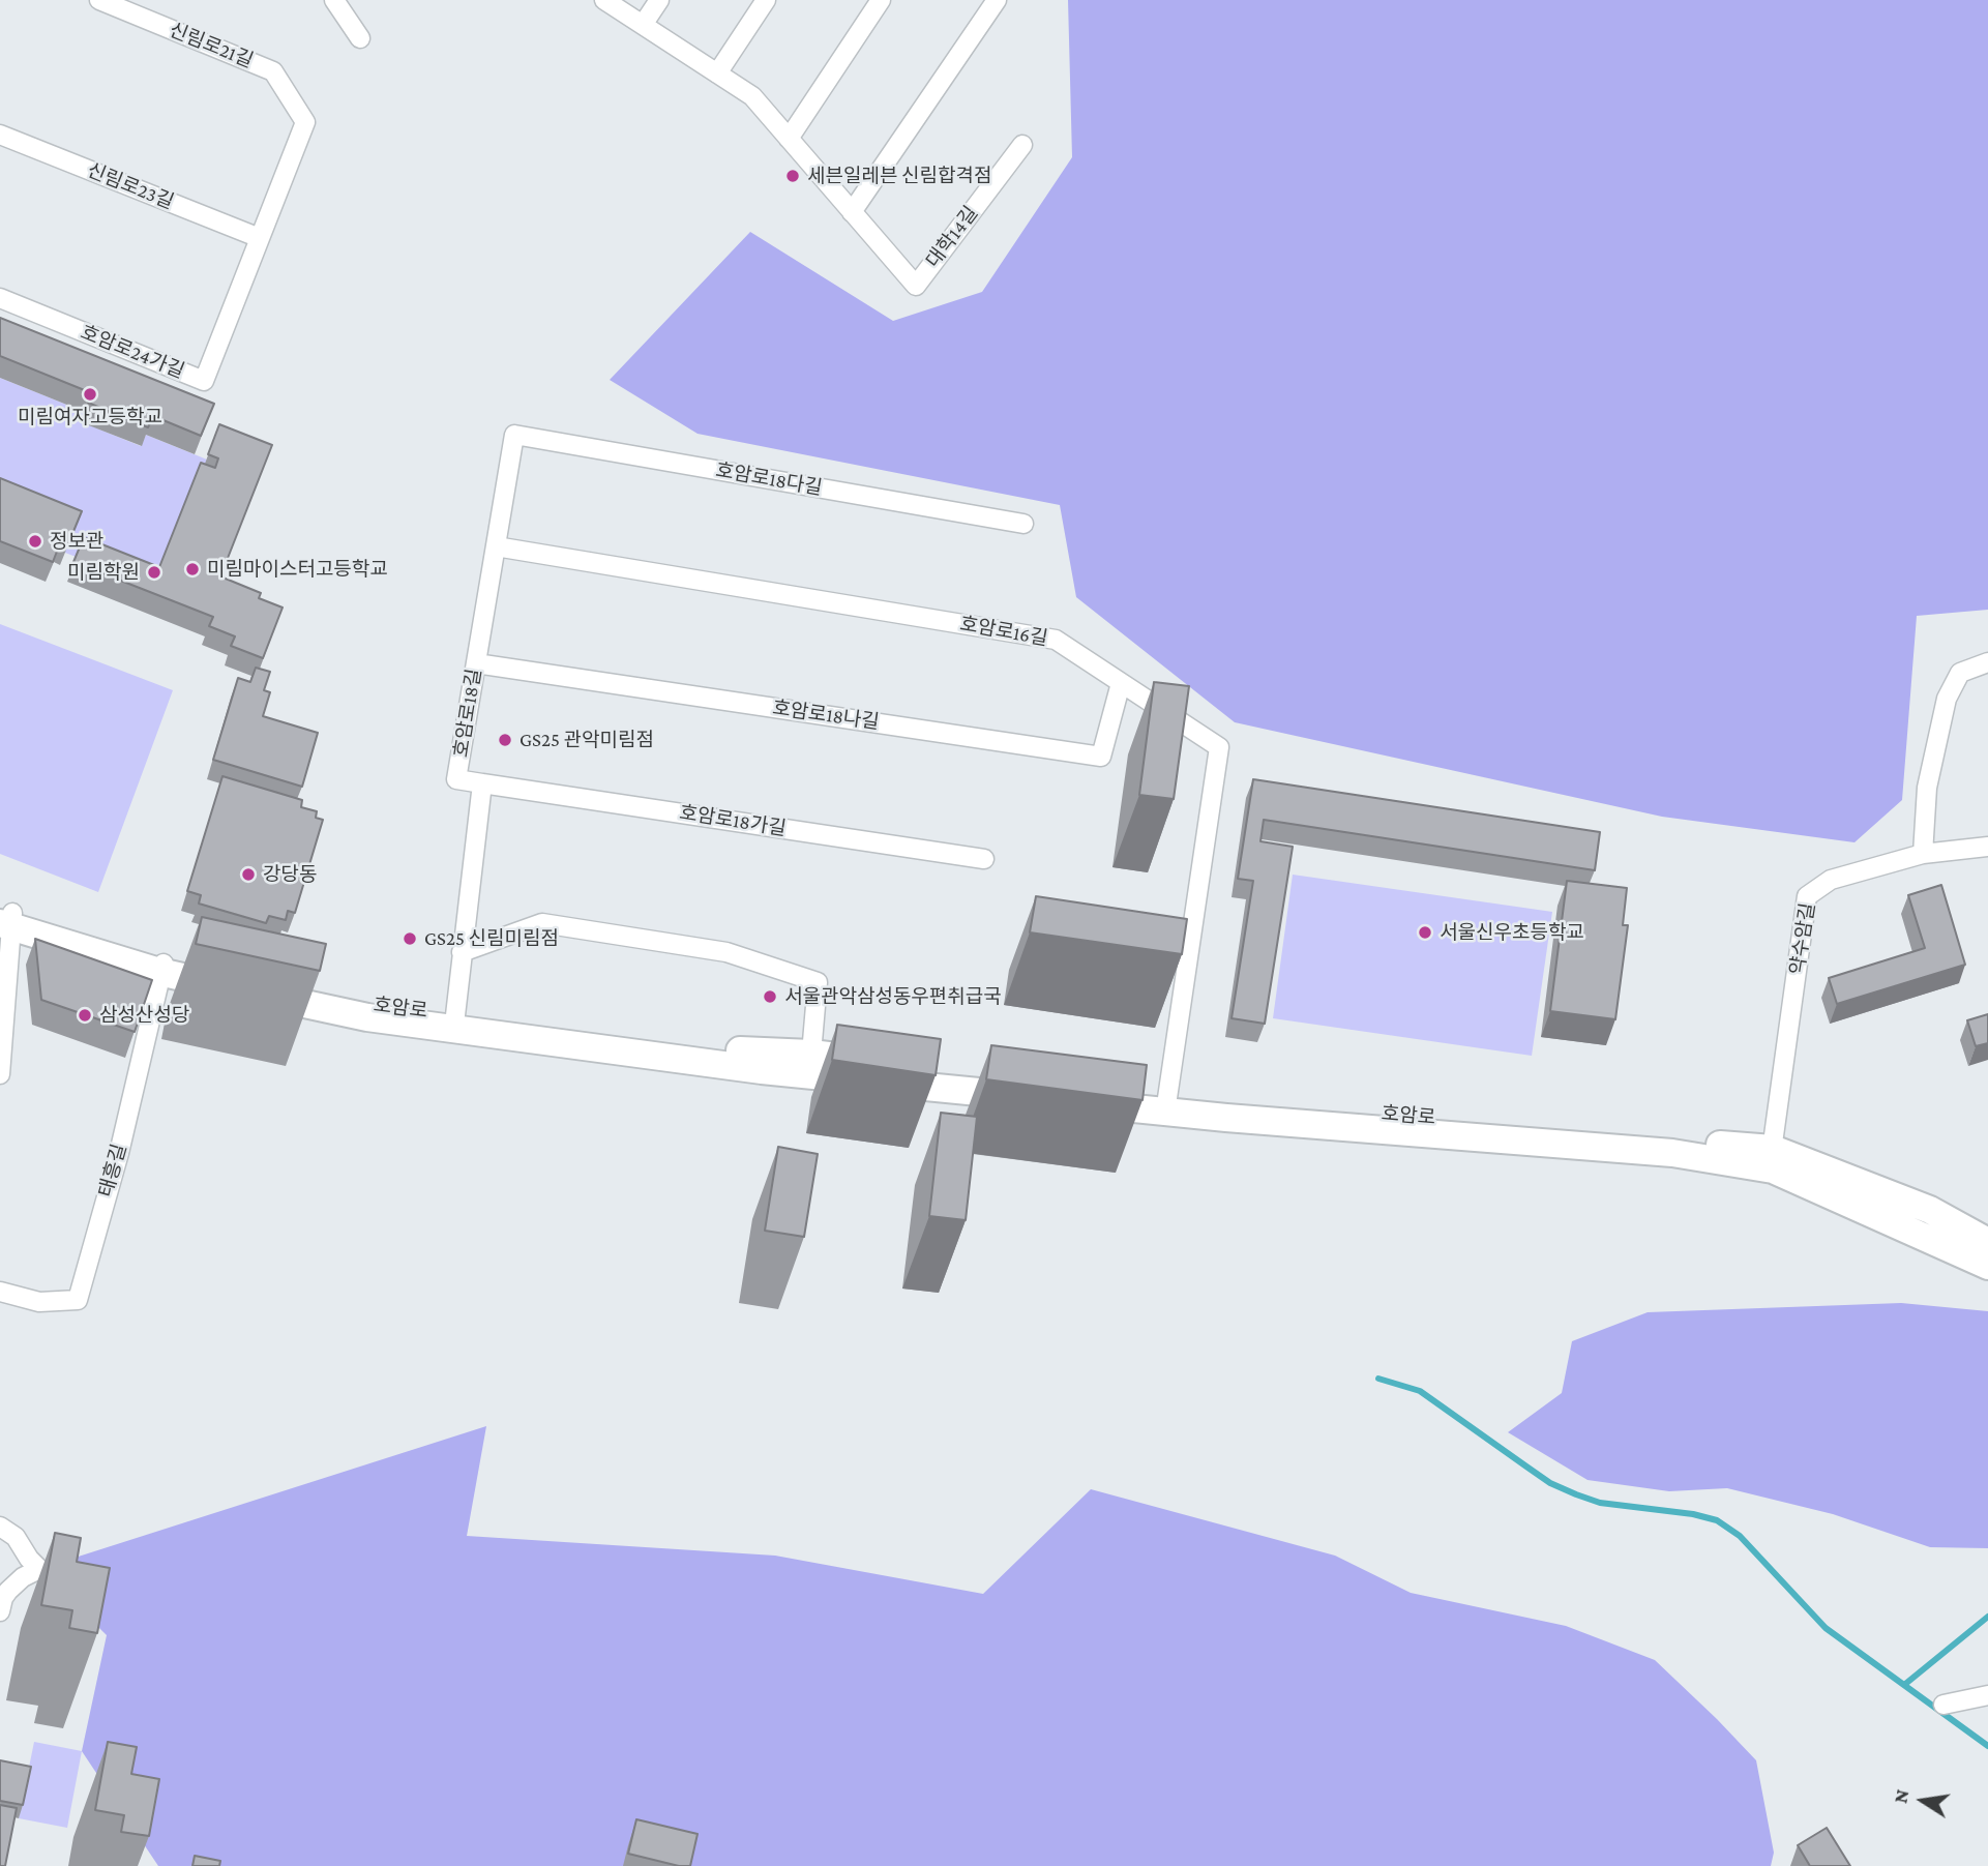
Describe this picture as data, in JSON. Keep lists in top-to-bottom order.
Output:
{
  "streets": {
    "main road": ["호암로"],
    "street": [
      "신림로21길",
      "신림로23길",
      "대학14길",
      "호암로24가길",
      "호암로18다길",
      "호암로16길",
      "호암로18길",
      "호암로18나길",
      "호암로18가길",
      "약수암길",
      "태흥길"
    ]
  },
  "crossings": [
    ["신림로21길", "신림로23길"],
    ["신림로21길", "호암로24가길"],
    ["신림로23길", "호암로24가길"],
    ["호암로18다길", "호암로18길"],
    ["호암로16길", "호암로18길"],
    ["호암로16길", "호암로18나길"],
    ["호암로16길", "호암로"],
    ["호암로18길", "호암로18나길"],
    ["호암로18길", "호암로18가길"],
    ["호암로18길", "호암로"],
    ["약수암길", "호암로"],
    ["호암로", "태흥길"]
  ],
  "places": [
    "세븐일레븐 신림합격점",
    "미림여자고등학교",
    "정보관",
    "미림마이스터고등학교",
    "미림학원",
    "GS25 관악미림점",
    "강당동",
    "서울신우초등학교",
    "GS25 신림미림점",
    "서울관악삼성동우편취급국",
    "삼성산성당"
  ],
  "north": "left"
}
